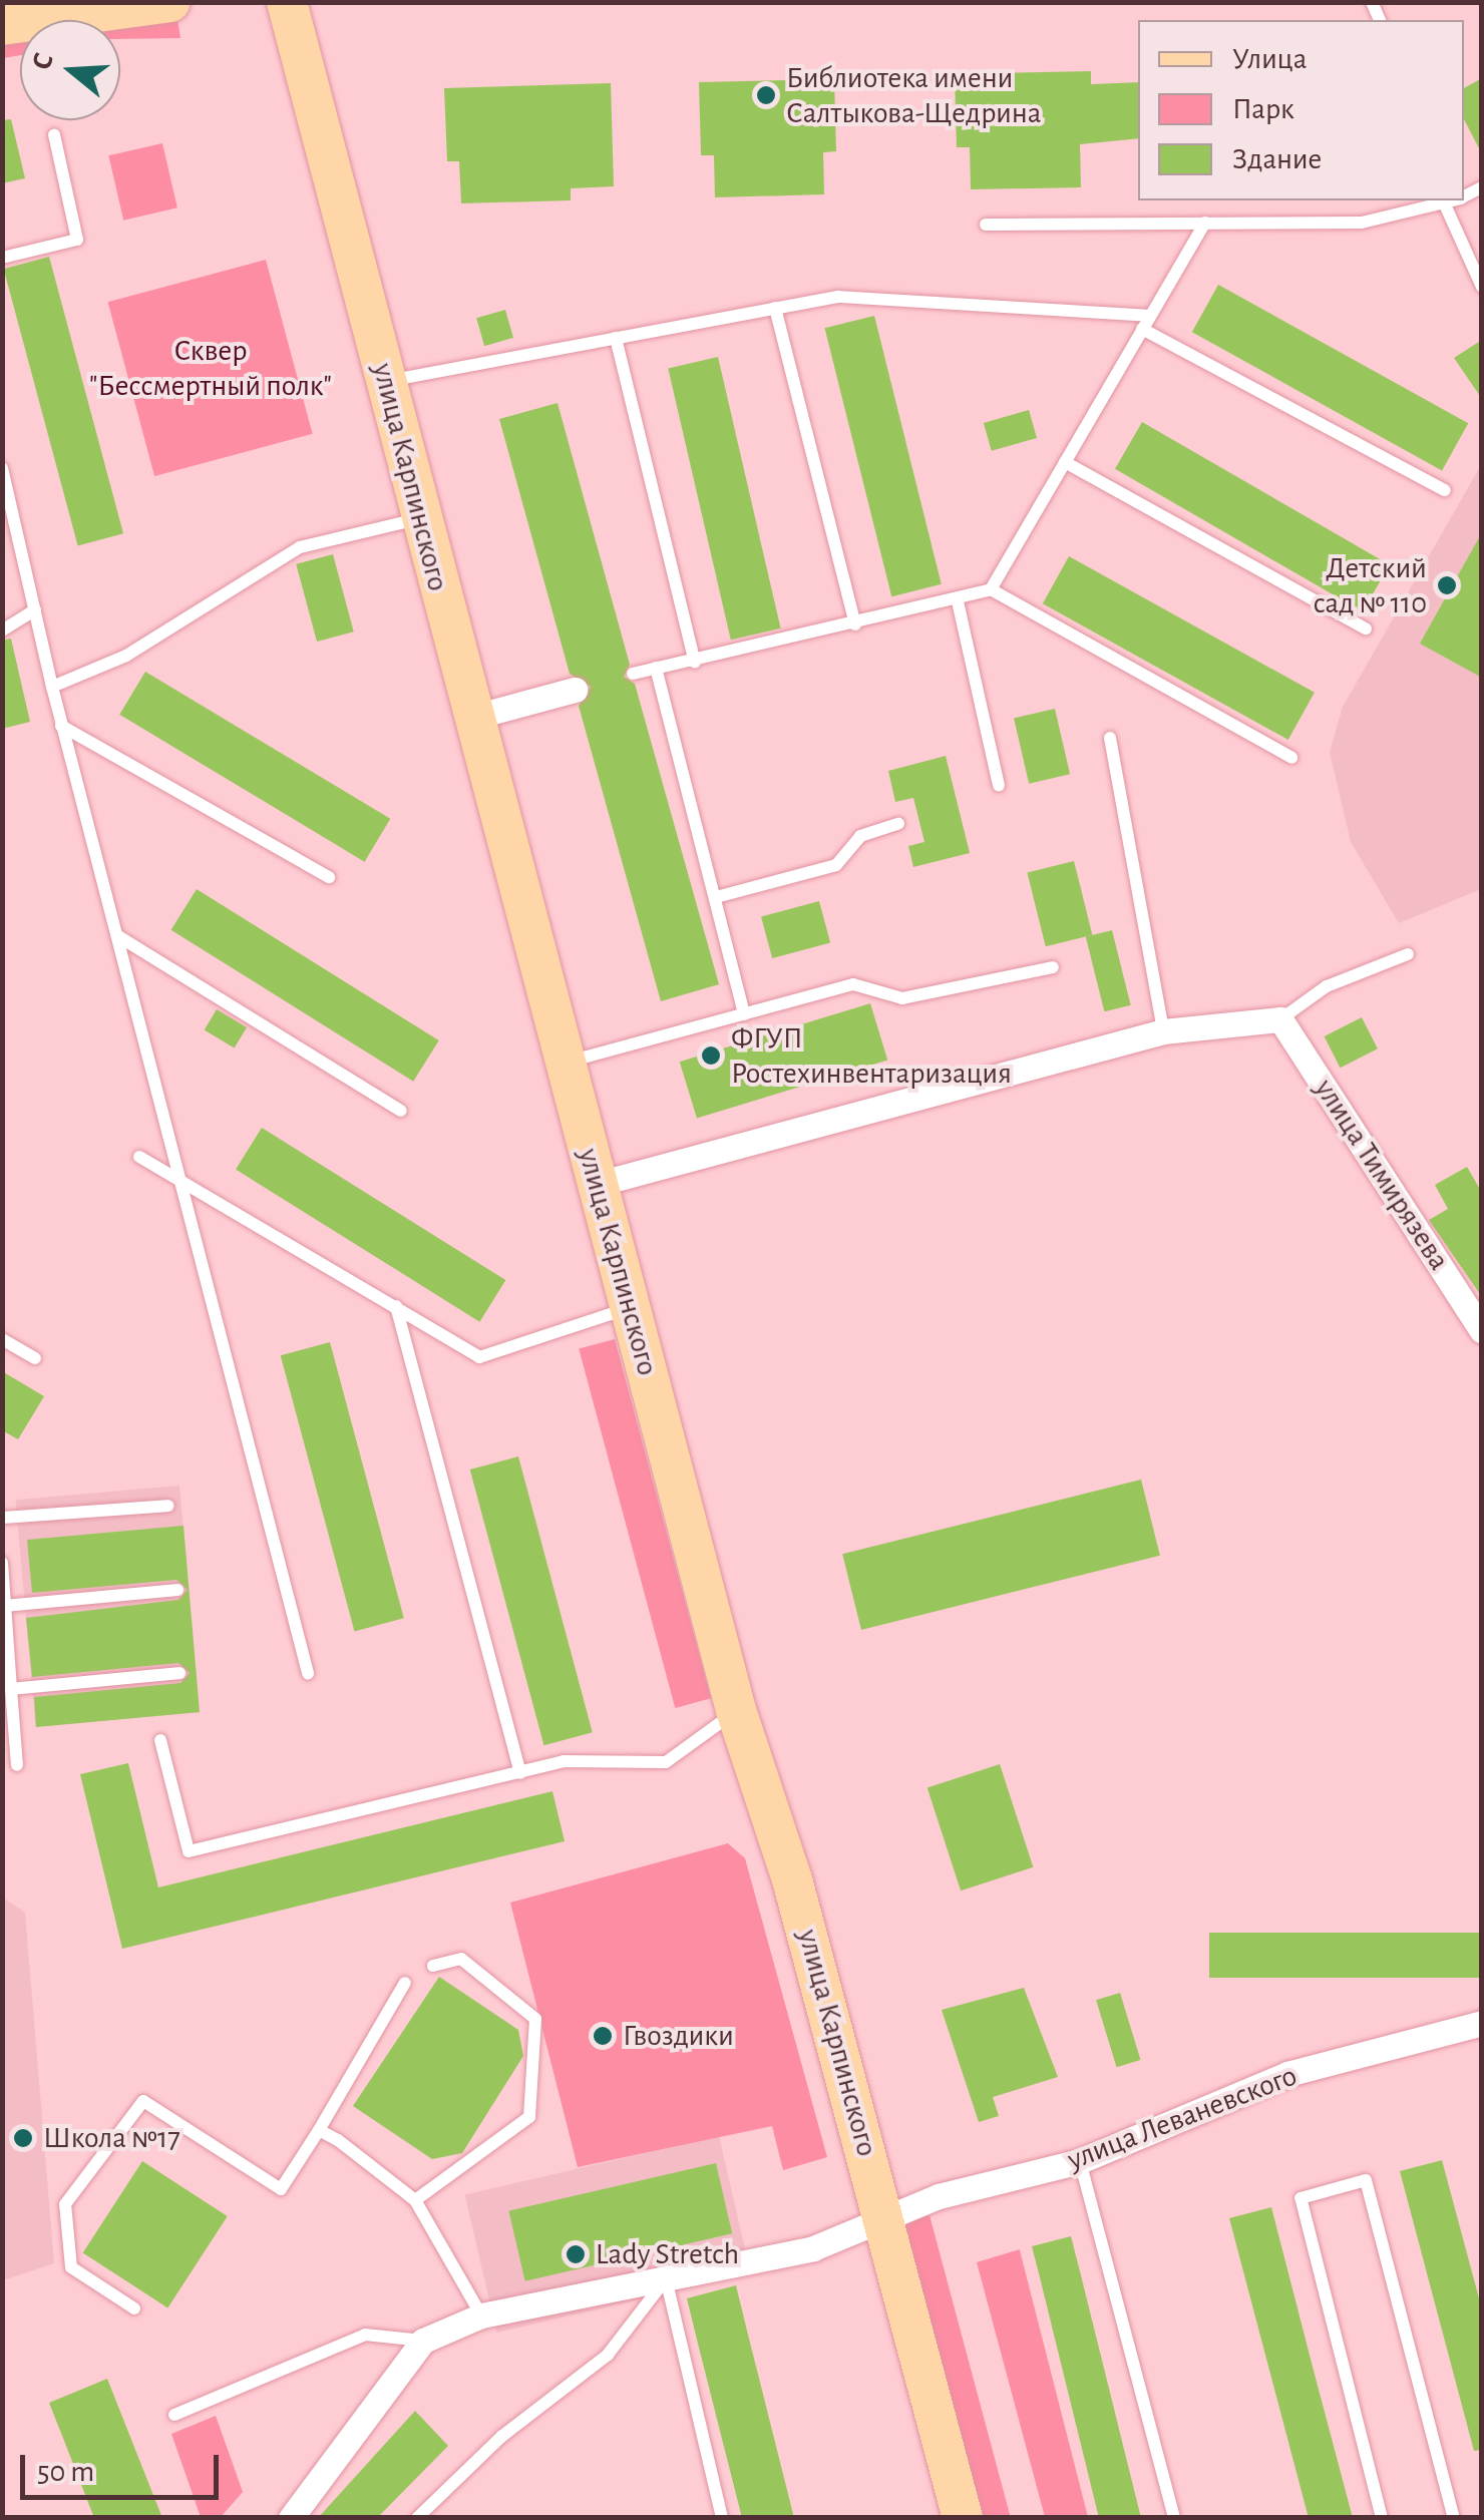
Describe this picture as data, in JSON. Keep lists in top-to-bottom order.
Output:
{
  "streets": {
    "main road": ["улица Карпинского"],
    "street": ["улица Тимирязева", "улица Леваневского"]
  },
  "crossings": [
    ["улица Карпинского", "улица Леваневского"]
  ],
  "parks": ["Сквер \"Бессмертный полк\""],
  "places": [
    "Библиотека имени Салтыкова-Щедрина",
    "Детский сад № 110",
    "ФГУП Ростехинвентаризация",
    "Гвоздики",
    "Школа №17",
    "Lady Stretch"
  ],
  "legend": ["Улица", "Парк", "Здание"],
  "scale_bar": "50 m",
  "north": "left"
}
